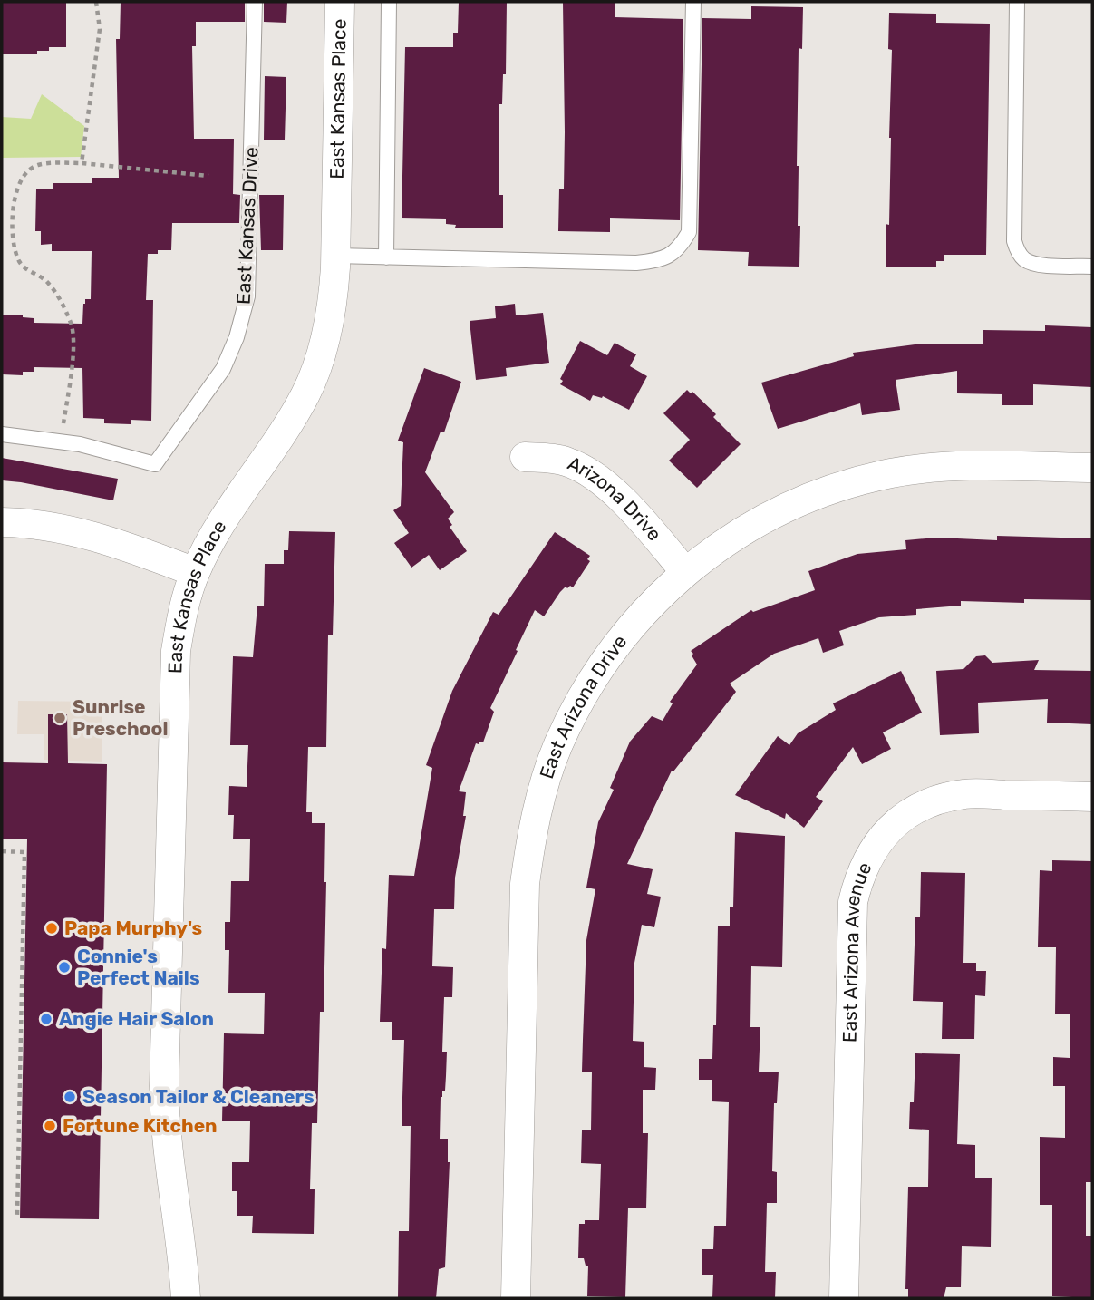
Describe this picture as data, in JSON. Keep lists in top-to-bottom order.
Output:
{
  "streets": {
    "street": [
      "East Kansas Place",
      "Arizona Drive",
      "East Arizona Drive",
      "East Arizona Avenue"
    ],
    "lane": ["East Kansas Drive"]
  },
  "crossings": [
    ["Arizona Drive", "East Arizona Drive"]
  ],
  "places": [
    "Sunrise Preschool",
    "Papa Murphy's",
    "Connie's Perfect Nails",
    "Angie Hair Salon",
    "Season Tailor & Cleaners",
    "Fortune Kitchen"
  ]
}
